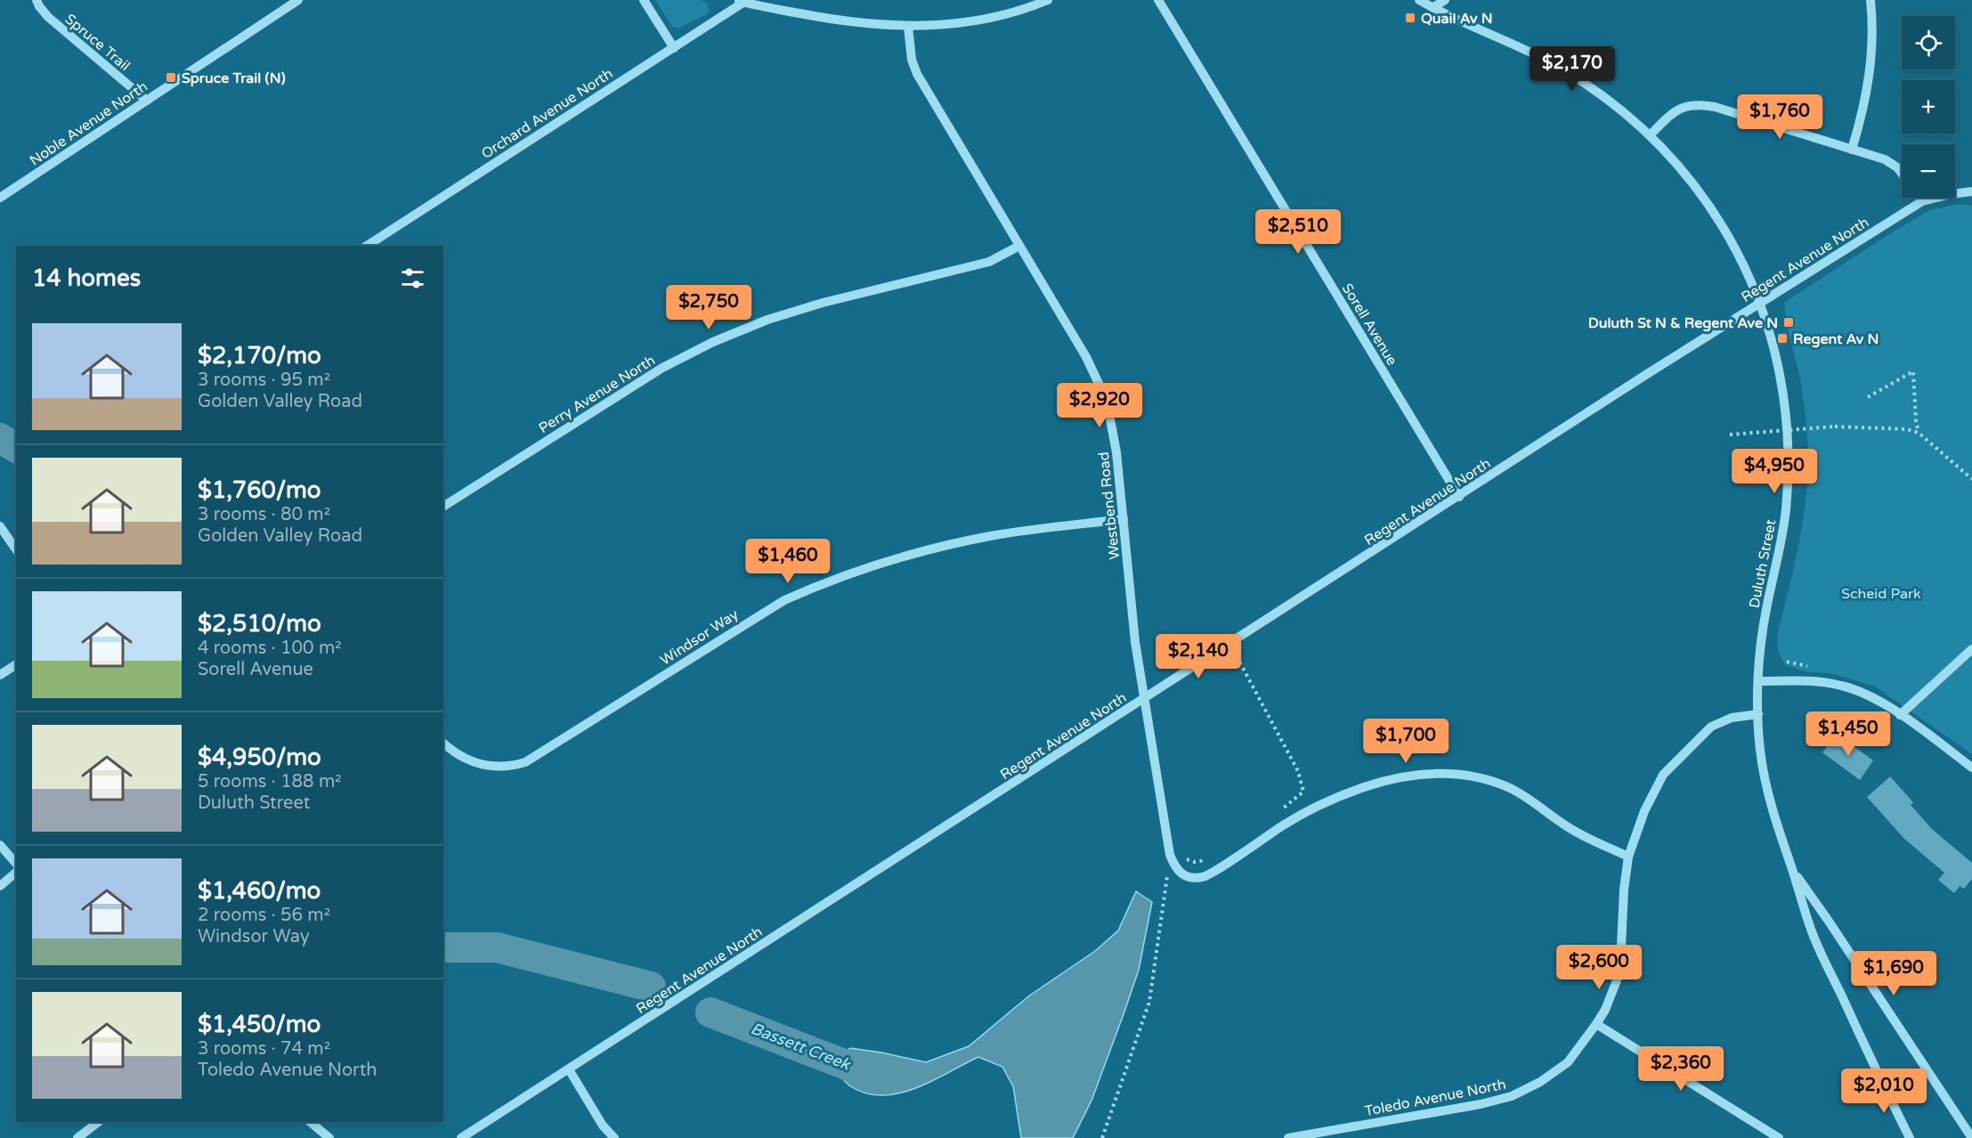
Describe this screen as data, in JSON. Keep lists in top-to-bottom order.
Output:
{
  "streets": {
    "street": [
      "Spruce Trail",
      "Orchard Avenue North",
      "Noble Avenue North",
      "Regent Avenue North",
      "Sorell Avenue",
      "Perry Avenue North",
      "Westbend Road",
      "Duluth Street",
      "Windsor Way",
      "Toledo Avenue North"
    ]
  },
  "crossings": [
    ["Spruce Trail", "Noble Avenue North"],
    ["Regent Avenue North", "Sorell Avenue"],
    ["Regent Avenue North", "Westbend Road"],
    ["Regent Avenue North", "Duluth Street"],
    ["Perry Avenue North", "Westbend Road"],
    ["Westbend Road", "Windsor Way"],
    ["Westbend Road", "Toledo Avenue North"],
    ["Duluth Street", "Toledo Avenue North"]
  ],
  "water": ["Bassett Creek"],
  "parks": ["Scheid Park"],
  "places": {
    "transit": [
      "Quail Av N",
      "Spruce Trail (N)",
      "Duluth St N & Regent Ave N",
      "Regent Av N"
    ]
  },
  "page": {
    "map_buttons": ["+", "−"],
    "price": [
      "$2,170",
      "$1,760",
      "$2,510",
      "$2,750",
      "$2,920",
      "$4,950",
      "$1,460",
      "$2,140",
      "$1,450",
      "$1,700",
      "$2,600",
      "$1,690",
      "$2,360",
      "$2,010"
    ],
    "heading": "14 homes",
    "list": [
      {
        "name": "$2,170/mo",
        "note": "3 rooms · 95 m² · Golden Valley Road"
      },
      {
        "name": "$1,760/mo",
        "note": "3 rooms · 80 m² · Golden Valley Road"
      },
      {
        "name": "$2,510/mo",
        "note": "4 rooms · 100 m² · Sorell Avenue"
      },
      {
        "name": "$4,950/mo",
        "note": "5 rooms · 188 m² · Duluth Street"
      },
      {
        "name": "$1,460/mo",
        "note": "2 rooms · 56 m² · Windsor Way"
      },
      {
        "name": "$1,450/mo",
        "note": "3 rooms · 74 m² · Toledo Avenue North"
      }
    ]
  }
}
